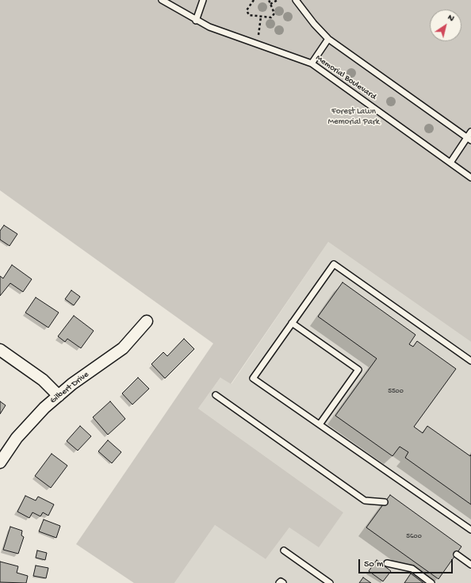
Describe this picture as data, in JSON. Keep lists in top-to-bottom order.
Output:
{
  "streets": {
    "street": ["Gilbert Drive"],
    "lane": ["Memorial Boulevard"]
  },
  "parks": ["Forest Lawn Memorial Park"],
  "house_numbers": ["5500", "5600"],
  "scale_bar": "50 m",
  "north": "top right"
}
